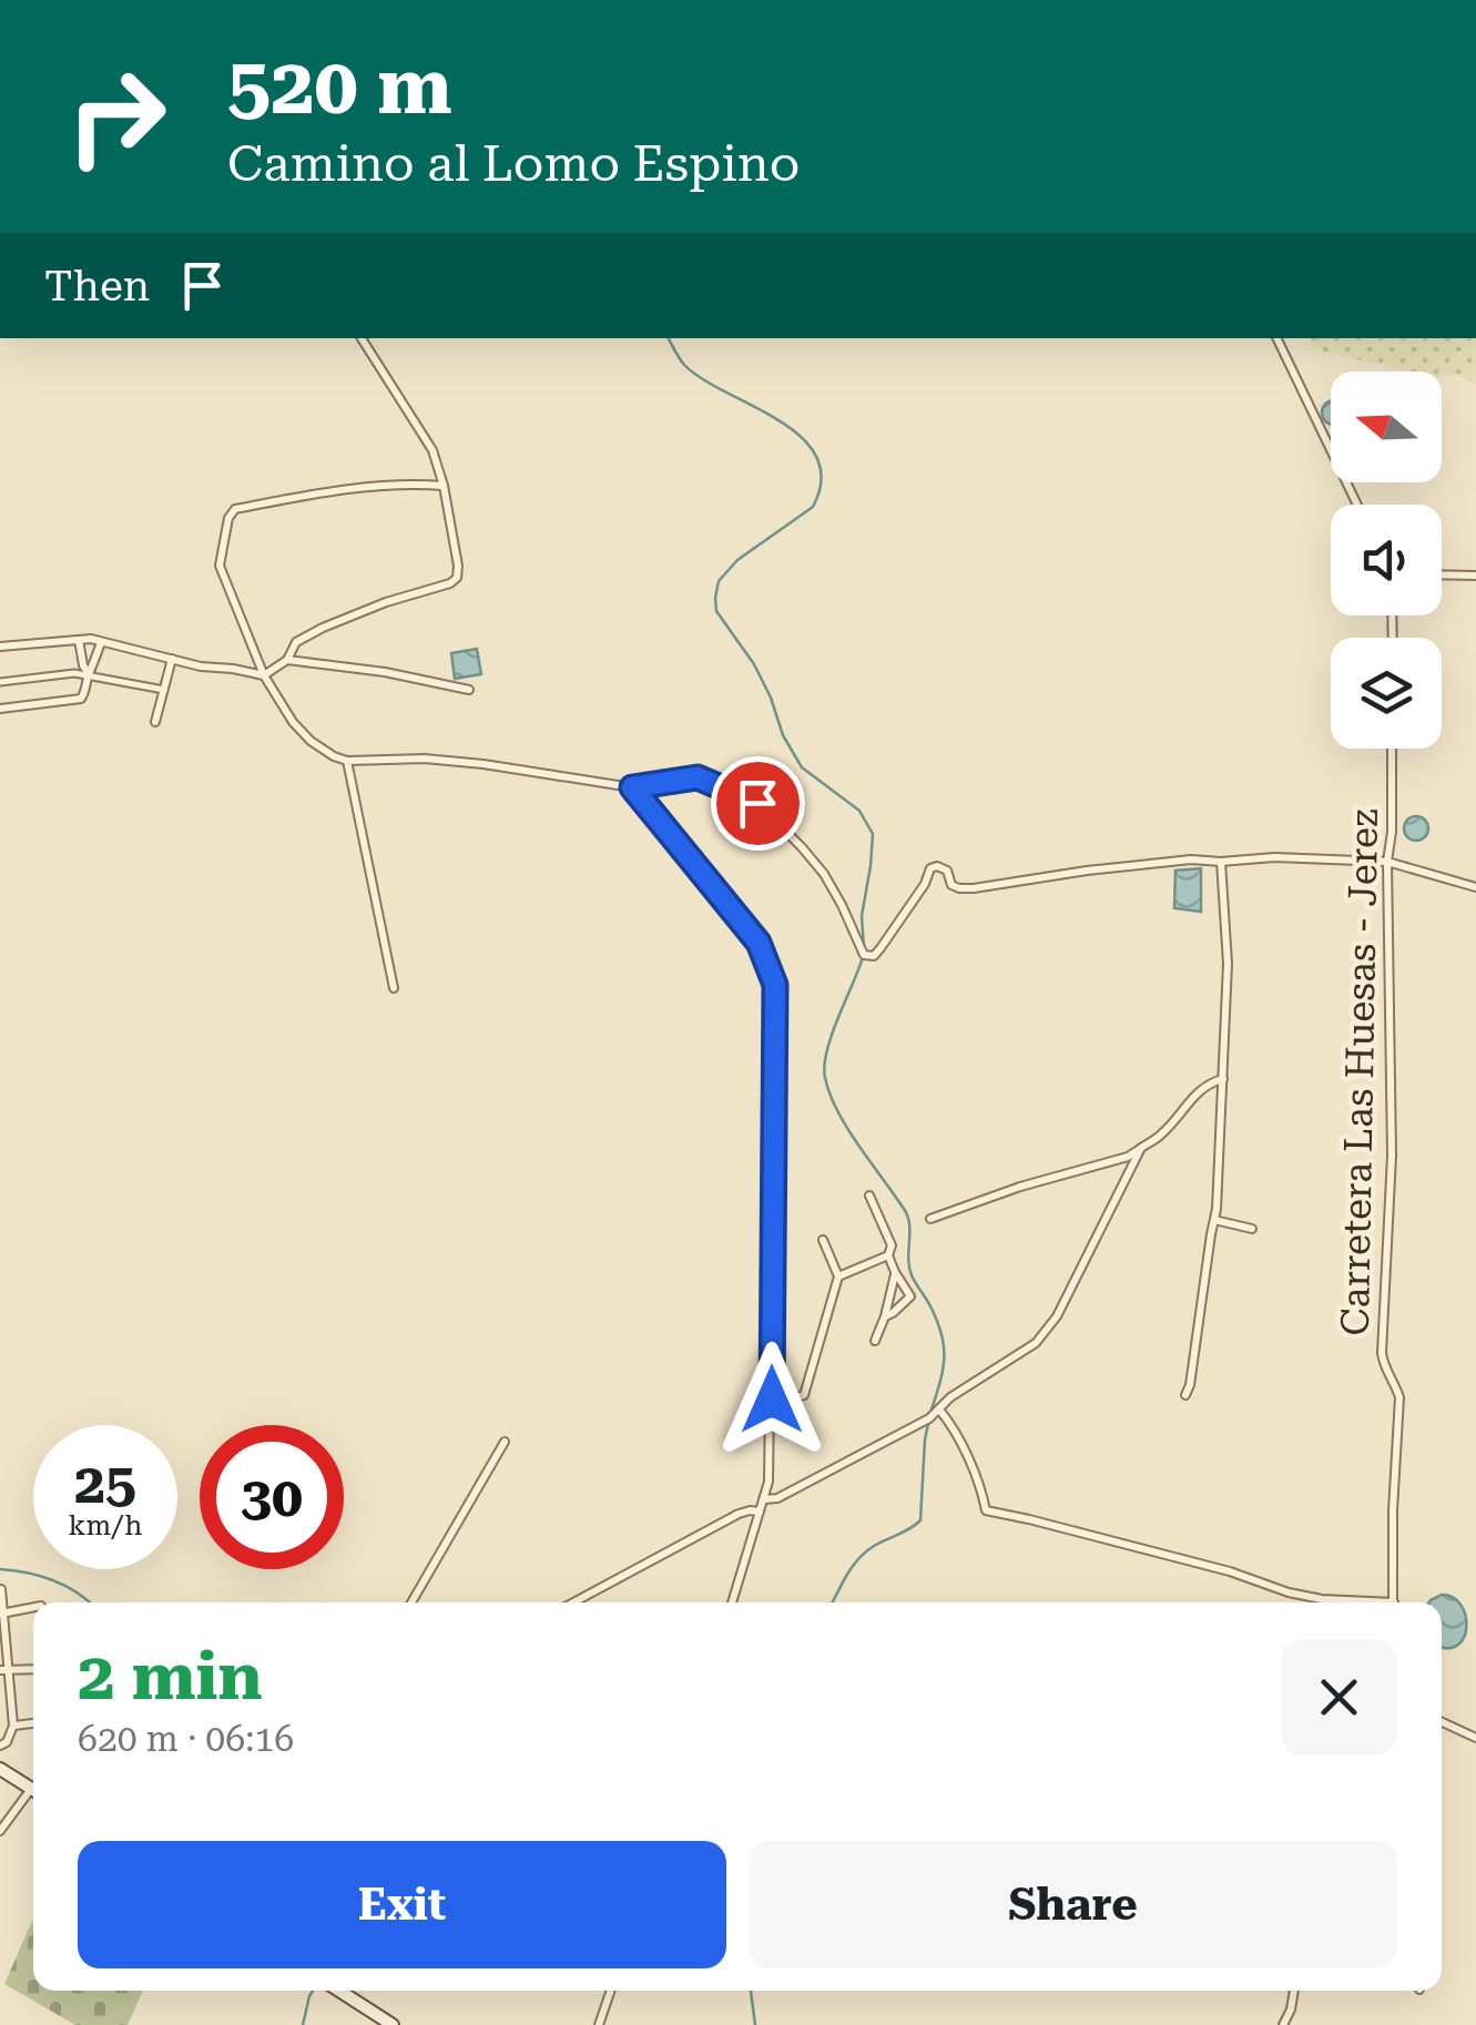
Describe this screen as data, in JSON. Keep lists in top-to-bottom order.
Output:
{
  "streets": {
    "street": ["Carretera Las Huesas - Jerez"]
  },
  "north": "left",
  "page": {
    "turn": ["520 m", "Camino al Lomo Espino"],
    "then": "Then",
    "speed": "25 km/h",
    "limit": "30",
    "heading": ["2 min", "620 m · 06:16"],
    "buttons": ["Exit", "Share"]
  }
}
